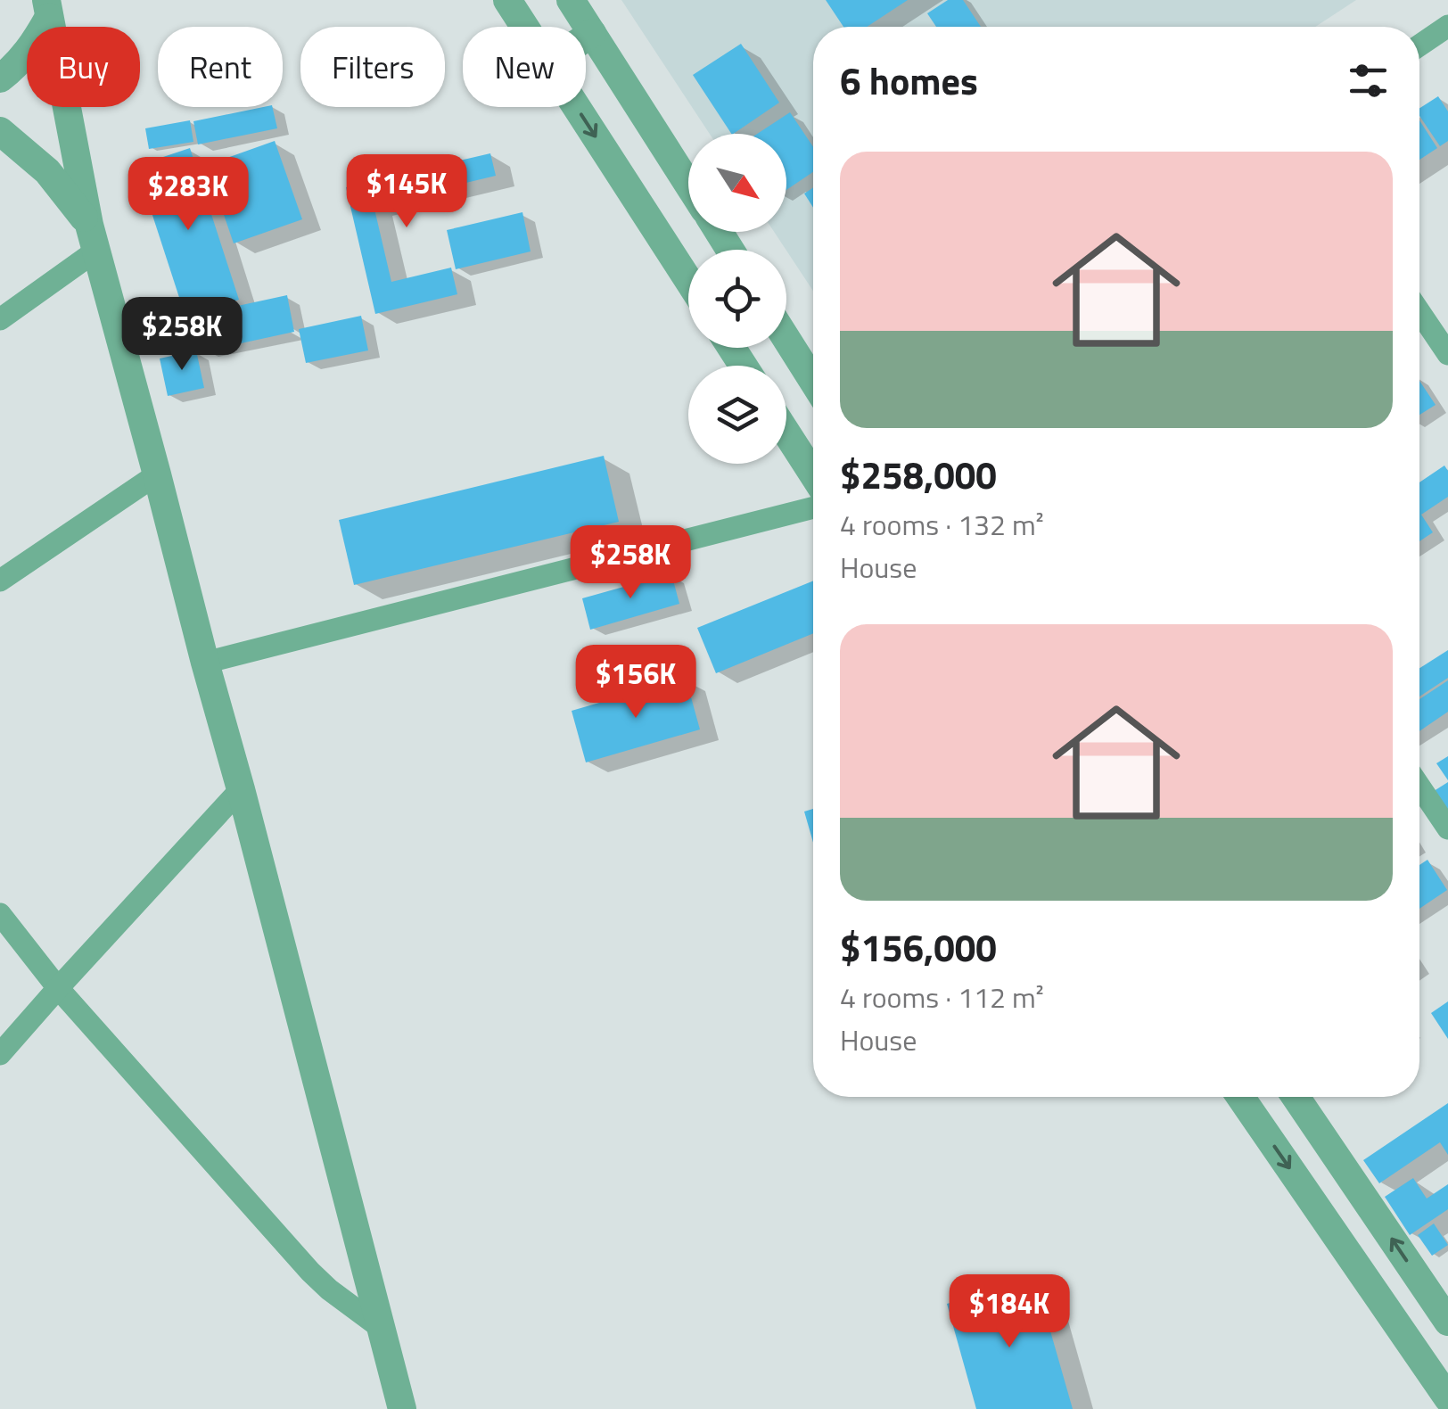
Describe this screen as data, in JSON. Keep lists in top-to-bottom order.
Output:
{
  "north": "bottom right",
  "page": {
    "chip": [
      "Buy",
      "Rent",
      "Filters",
      "New"
    ],
    "heading": "6 homes",
    "list": [
      {
        "name": "$258,000",
        "note": "4 rooms · 132 m² · House"
      },
      {
        "name": "$156,000",
        "note": "4 rooms · 112 m² · House"
      }
    ],
    "price": [
      "$145K",
      "$283K",
      "$258K",
      "$258K",
      "$156K",
      "$184K"
    ]
  }
}
